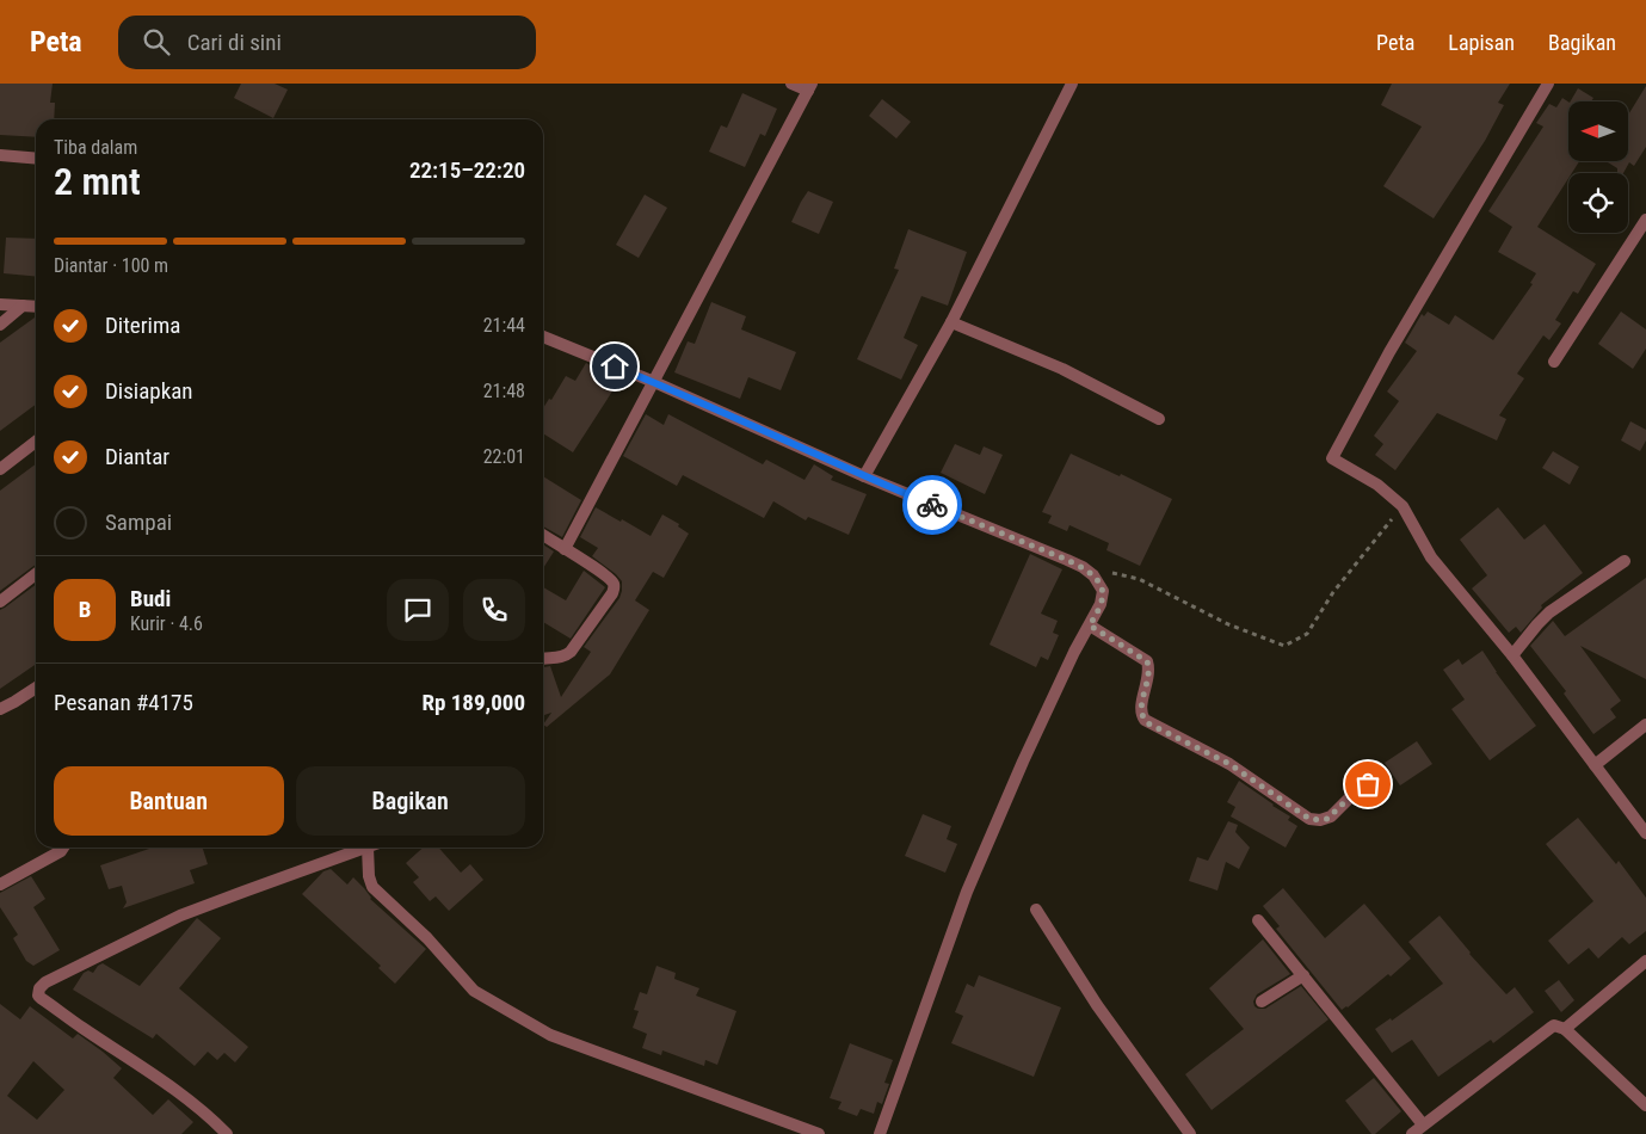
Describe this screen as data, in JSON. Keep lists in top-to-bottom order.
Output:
{
  "north": "left",
  "page": {
    "header": "Peta",
    "search": "Cari di sini",
    "nav": ["Peta", "Lapisan", "Bagikan"],
    "heading": ["2 mnt", "Tiba dalam", "22:15–22:20"],
    "panel": [
      "Budi",
      "Kurir · 4.6",
      "Pesanan #4175",
      "Rp 189,000"
    ],
    "bar": "Diantar · 100 m",
    "list": [
      ["Diterima", "21:44"],
      ["Disiapkan", "21:48"],
      ["Diantar", "22:01"],
      "Sampai"
    ],
    "round": "B",
    "buttons": ["Bantuan", "Bagikan"]
  }
}
